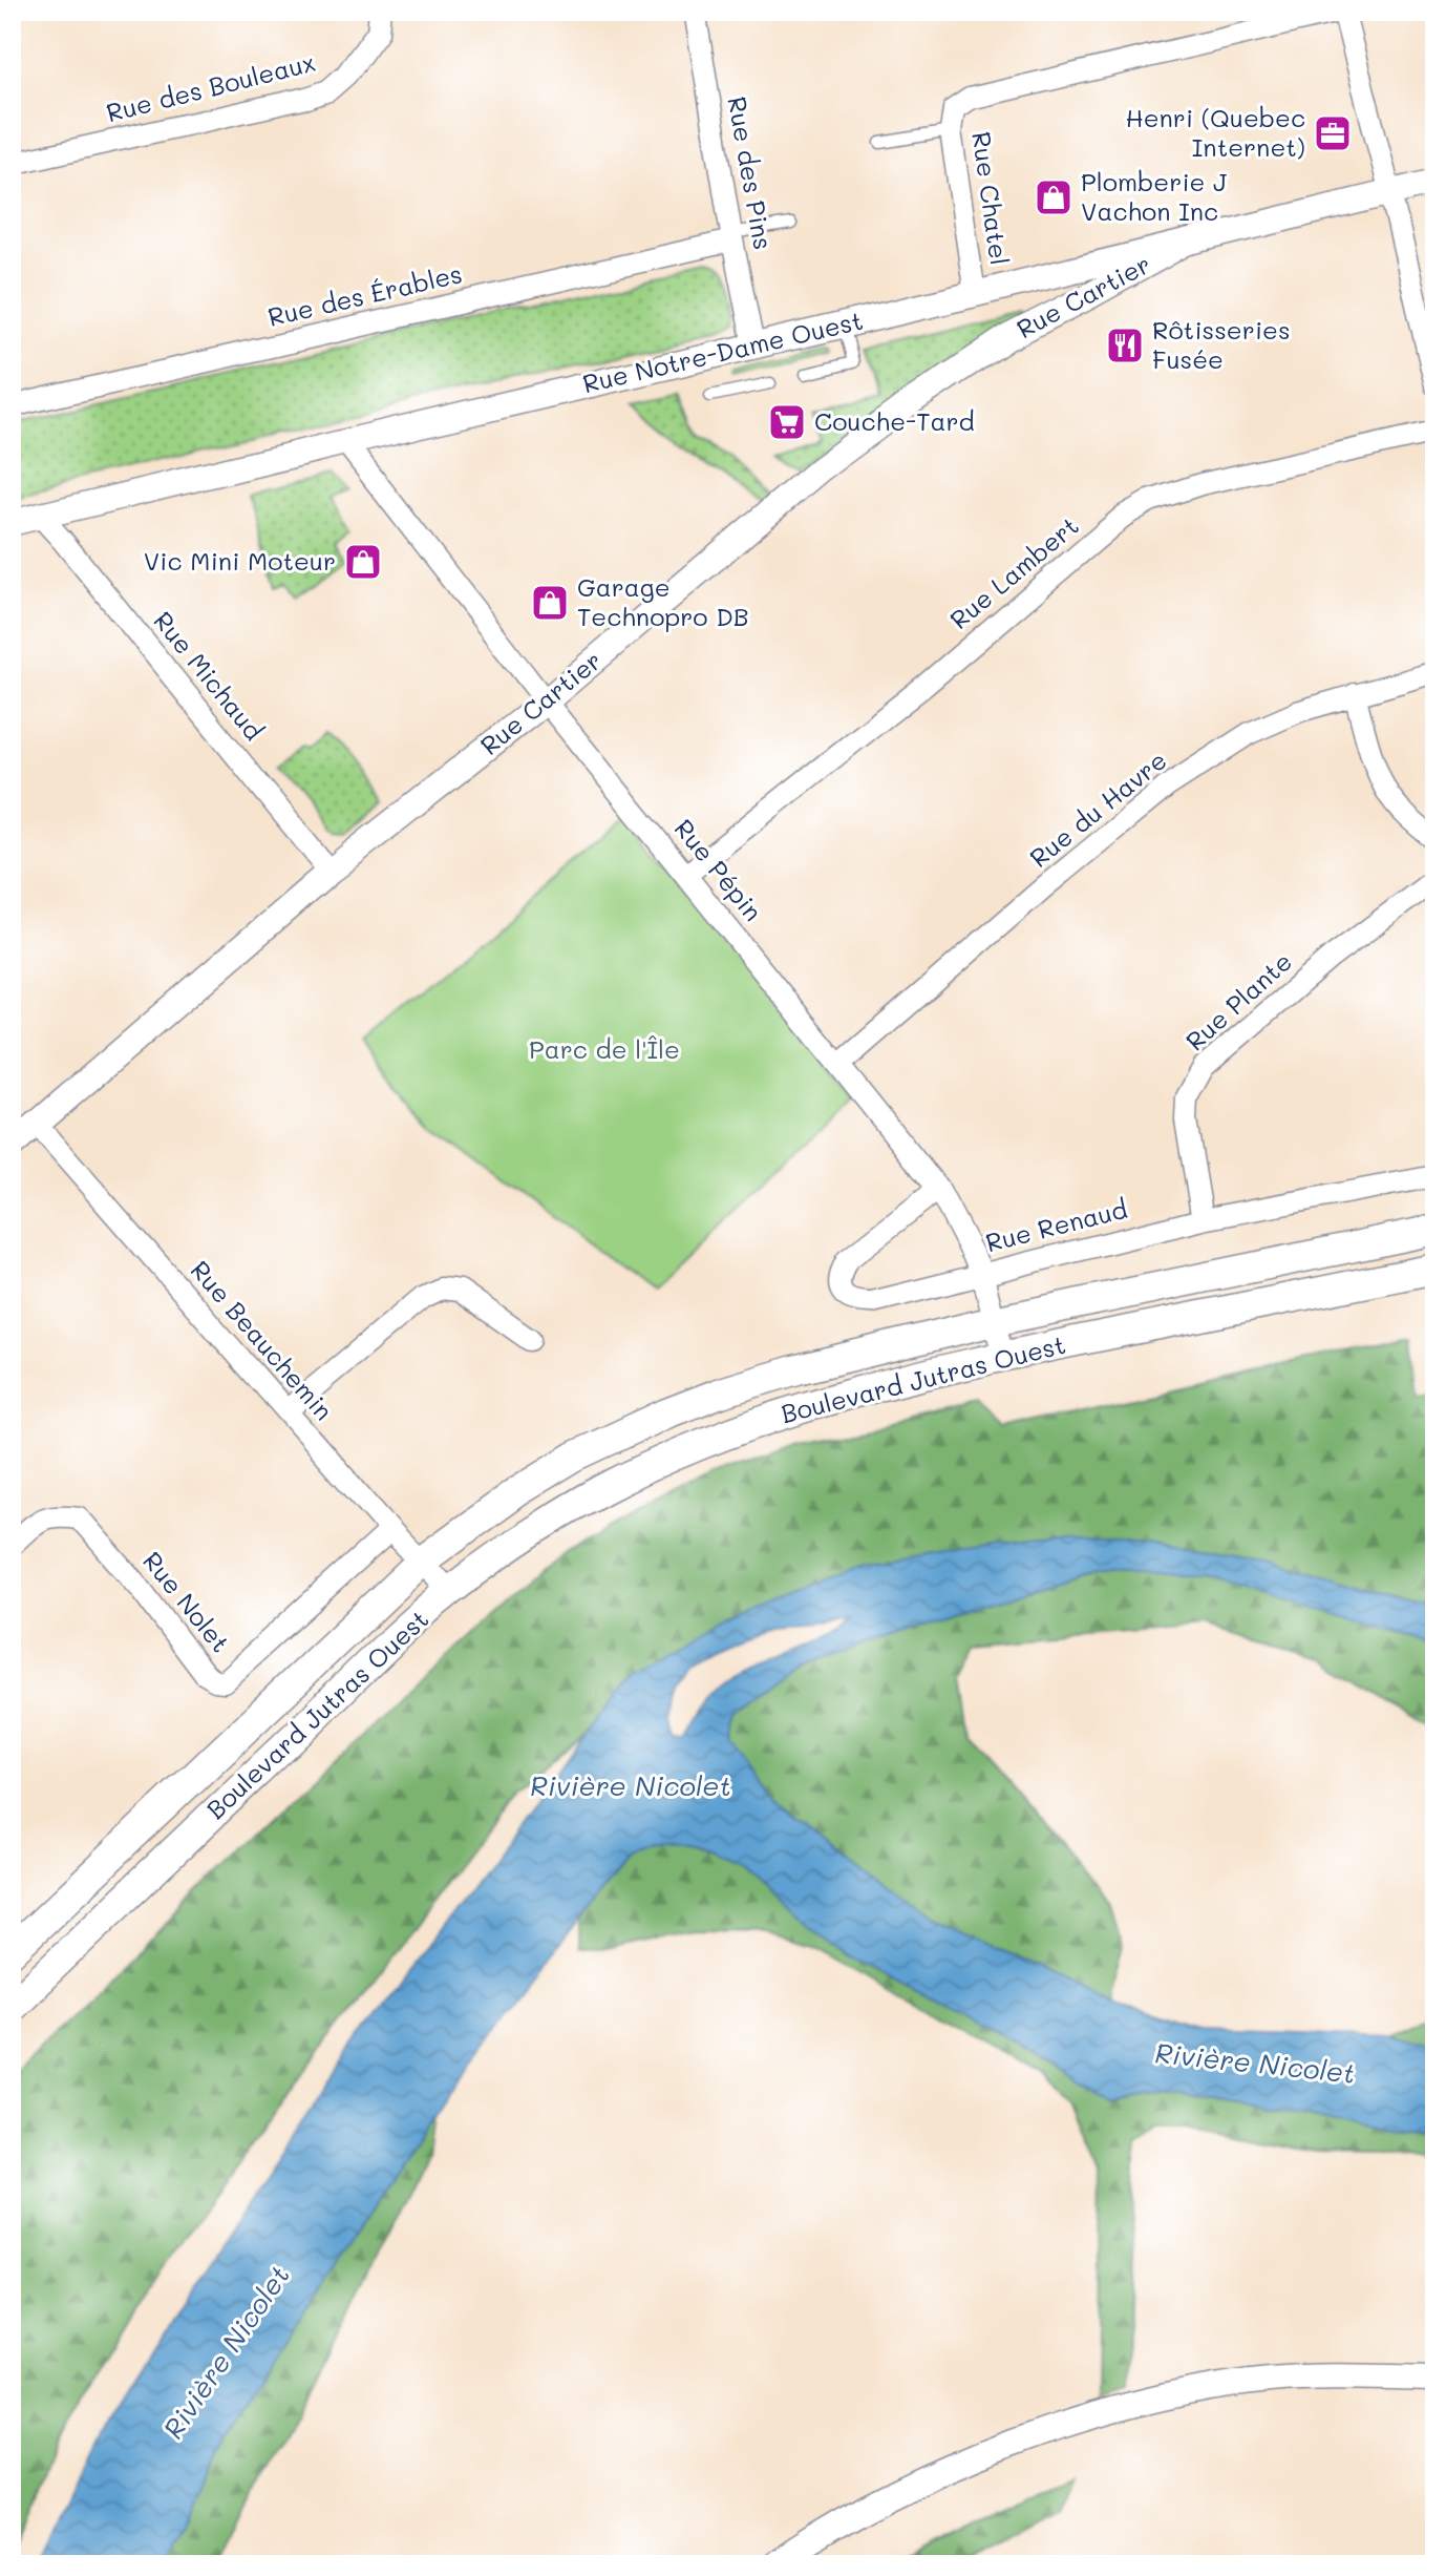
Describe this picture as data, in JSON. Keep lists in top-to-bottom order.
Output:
{
  "streets": {
    "main road": ["Boulevard Jutras Ouest"],
    "street": [
      "Rue des Bouleaux",
      "Rue des Pins",
      "Rue Chatel",
      "Rue des Érables",
      "Rue Cartier",
      "Rue Notre-Dame Ouest",
      "Rue Lambert",
      "Rue Michaud",
      "Rue du Havre",
      "Rue Pépin",
      "Rue Plante",
      "Rue Renaud",
      "Rue Beauchemin",
      "Rue Nolet"
    ]
  },
  "crossings": [
    ["Rue des Pins", "Rue des Érables"],
    ["Rue des Pins", "Rue Notre-Dame Ouest"],
    ["Rue Chatel", "Rue Notre-Dame Ouest"],
    ["Rue Cartier", "Rue Notre-Dame Ouest"],
    ["Rue Cartier", "Rue Michaud"],
    ["Rue Cartier", "Rue Pépin"],
    ["Rue Cartier", "Rue Beauchemin"],
    ["Rue Notre-Dame Ouest", "Rue Michaud"],
    ["Rue Notre-Dame Ouest", "Rue Pépin"],
    ["Rue Lambert", "Rue Pépin"],
    ["Rue du Havre", "Rue Pépin"],
    ["Rue Pépin", "Rue Renaud"],
    ["Rue Pépin", "Boulevard Jutras Ouest"],
    ["Rue Plante", "Rue Renaud"],
    ["Rue Beauchemin", "Boulevard Jutras Ouest"],
    ["Rue Beauchemin", "Rue Nolet"]
  ],
  "water": ["Rivière Nicolet"],
  "parks": ["Parc de l'Île"],
  "places": {
    "office": ["Henri (Quebec Internet)"],
    "shop": ["Plomberie J Vachon Inc", "Vic Mini Moteur", "Garage Technopro DB"],
    "restaurant": ["Rôtisseries Fusée"],
    "supermarket": ["Couche-Tard"]
  }
}
